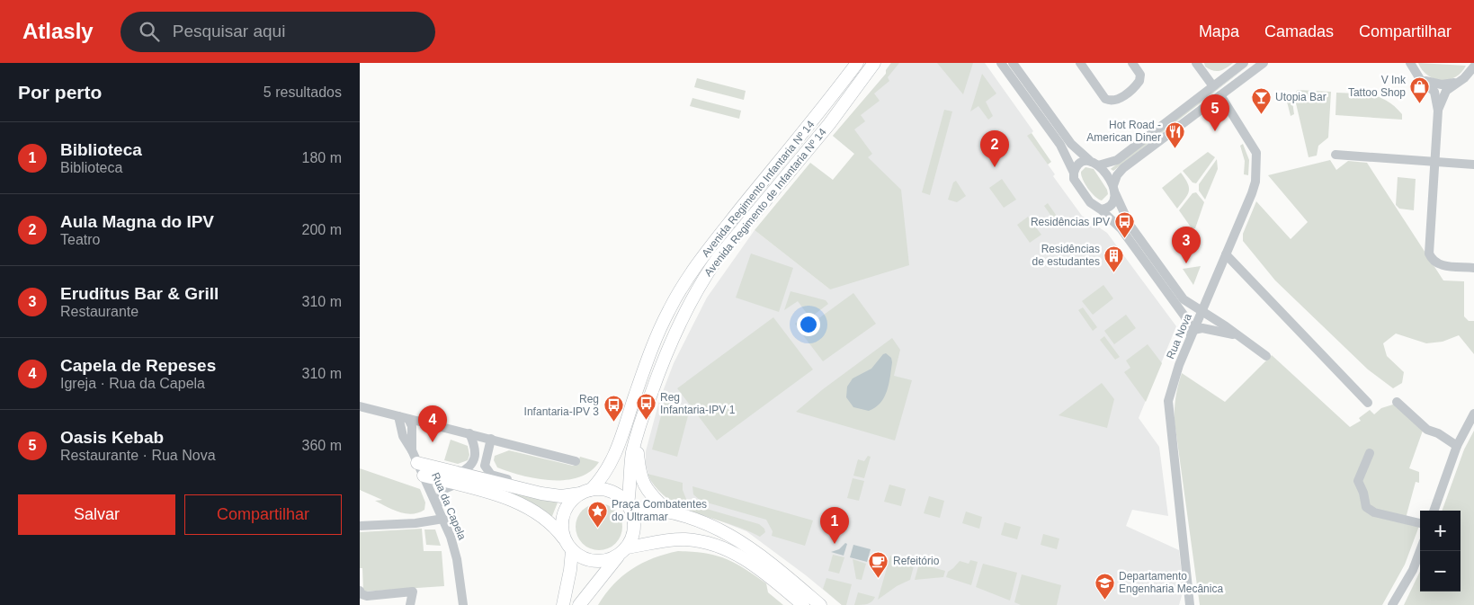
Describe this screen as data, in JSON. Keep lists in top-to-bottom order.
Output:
{
  "streets": {
    "main road": ["Avenida Regimento Infantaria Nº 14", "Avenida Regimento de Infantaria Nº 14"],
    "street": ["Rua Nova", "Rua da Capela"]
  },
  "crossings": [
    ["Avenida Regimento Infantaria Nº 14", "Avenida Regimento de Infantaria Nº 14"]
  ],
  "places": {
    "shop": ["V Ink Tattoo Shop"],
    "bar": ["Utopia Bar"],
    "restaurant": ["Hot Road - American Diner"],
    "bus stop": ["Residências IPV", "Reg Infantaria-IPV 1", "Reg Infantaria-IPV 3"],
    "building": ["Residências de estudantes"],
    "place": ["Praça Combatentes do Ultramar"],
    "cafe": ["Refeitório"],
    "school or university": ["Departamento Engenharia Mecânica"]
  },
  "page": {
    "header": "Atlasly",
    "search": "Pesquisar aqui",
    "nav": ["Mapa", "Camadas", "Compartilhar"],
    "heading": ["Por perto", "5 resultados"],
    "pins": [
      "5",
      "2",
      "3",
      "4",
      "1"
    ],
    "list": [
      {
        "mark": "1",
        "name": "Biblioteca",
        "note": "Biblioteca",
        "value": "180 m"
      },
      {
        "mark": "2",
        "name": "Aula Magna do IPV",
        "note": "Teatro",
        "value": "200 m"
      },
      {
        "mark": "3",
        "name": "Eruditus Bar & Grill",
        "note": "Restaurante",
        "value": "310 m"
      },
      {
        "mark": "4",
        "name": "Capela de Repeses",
        "note": "Igreja · Rua da Capela",
        "value": "310 m"
      },
      {
        "mark": "5",
        "name": "Oasis Kebab",
        "note": "Restaurante · Rua Nova",
        "value": "360 m"
      }
    ],
    "buttons": ["Salvar", "Compartilhar"],
    "map_buttons": ["+", "−"]
  }
}
